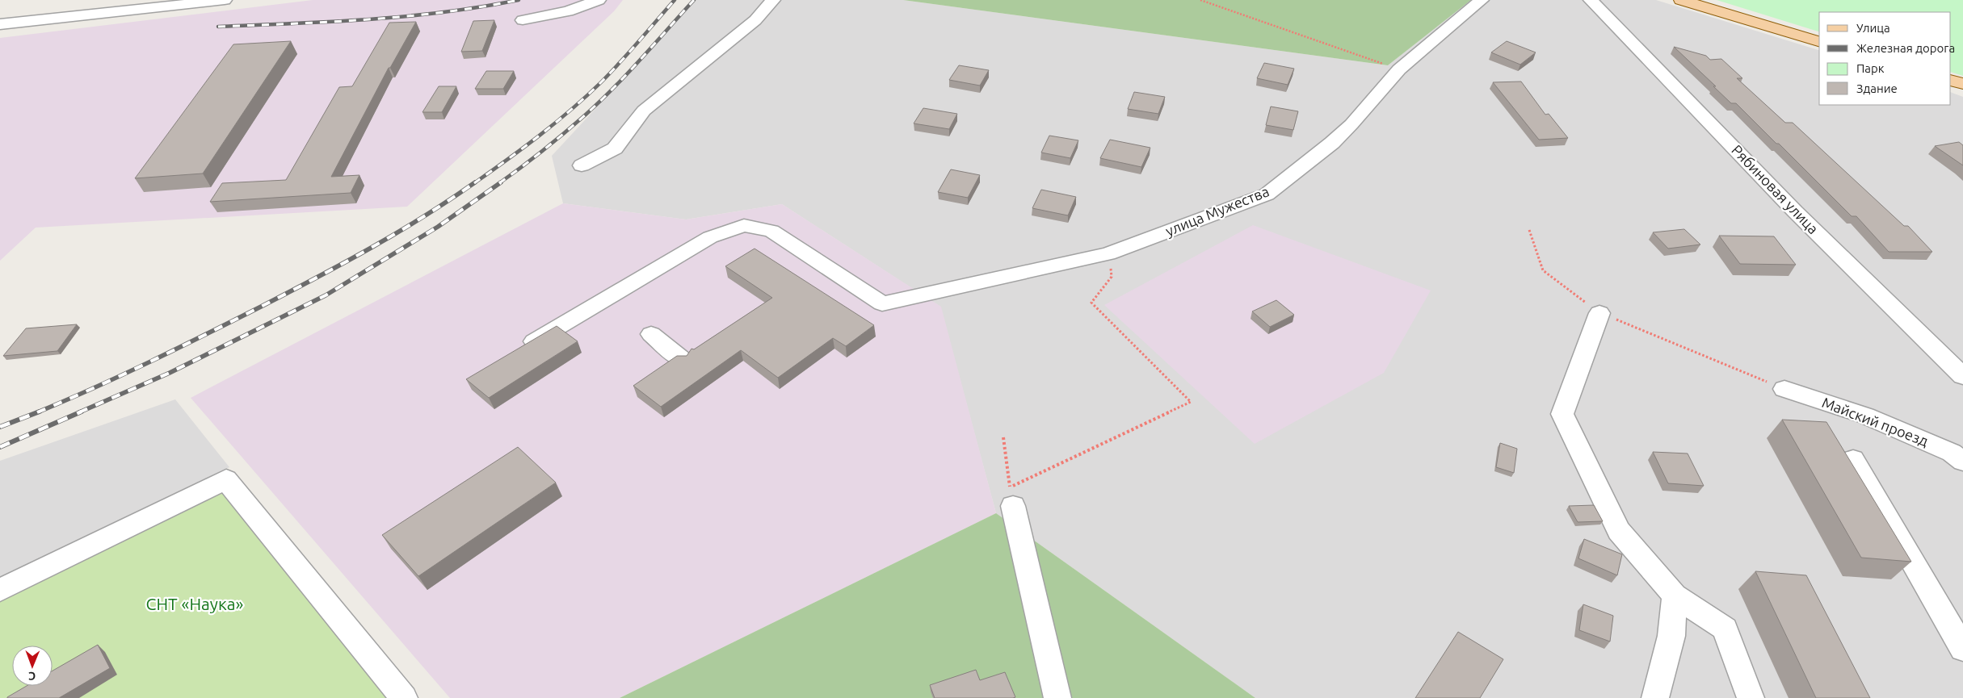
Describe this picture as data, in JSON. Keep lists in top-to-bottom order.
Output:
{
  "streets": {
    "lane": ["Рябиновая улица", "улица Мужества", "Майский проезд"]
  },
  "parks": ["СНТ «Наука»"],
  "legend": [
    "Улица",
    "Железная дорога",
    "Парк",
    "Здание"
  ],
  "north": "bottom"
}
